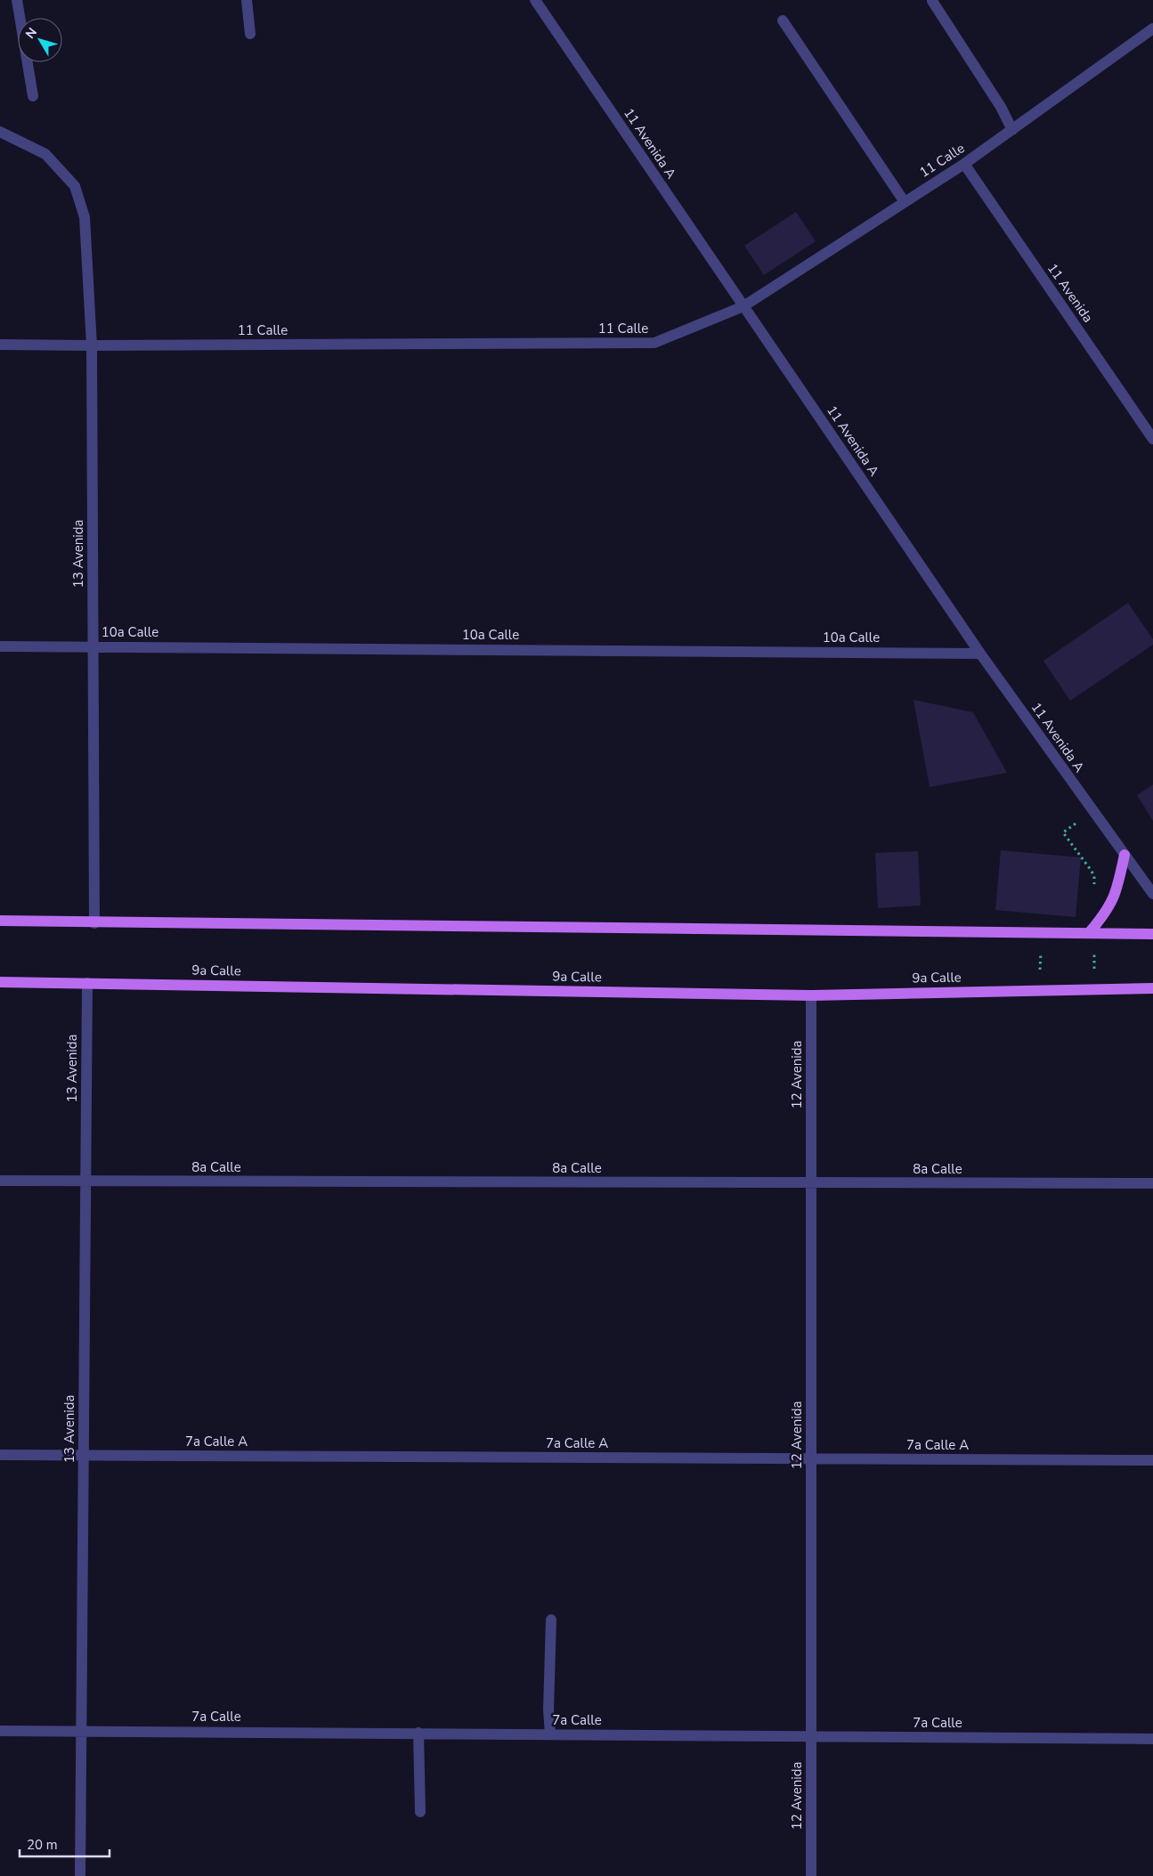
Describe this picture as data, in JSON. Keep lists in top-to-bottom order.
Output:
{
  "streets": {
    "main road": ["9a Calle"],
    "street": [
      "11 Avenida A",
      "11 Calle",
      "11 Avenida",
      "13 Avenida",
      "10a Calle",
      "12 Avenida",
      "8a Calle",
      "7a Calle A",
      "7a Calle"
    ]
  },
  "crossings": [
    ["11 Avenida A", "11 Calle"],
    ["11 Avenida A", "10a Calle"],
    ["11 Calle", "11 Avenida"],
    ["11 Calle", "13 Avenida"],
    ["13 Avenida", "10a Calle"],
    ["13 Avenida", "9a Calle"],
    ["13 Avenida", "8a Calle"],
    ["13 Avenida", "7a Calle A"],
    ["13 Avenida", "7a Calle"],
    ["9a Calle", "12 Avenida"],
    ["12 Avenida", "8a Calle"],
    ["12 Avenida", "7a Calle A"],
    ["12 Avenida", "7a Calle"]
  ],
  "scale_bar": "20 m",
  "north": "top left"
}
